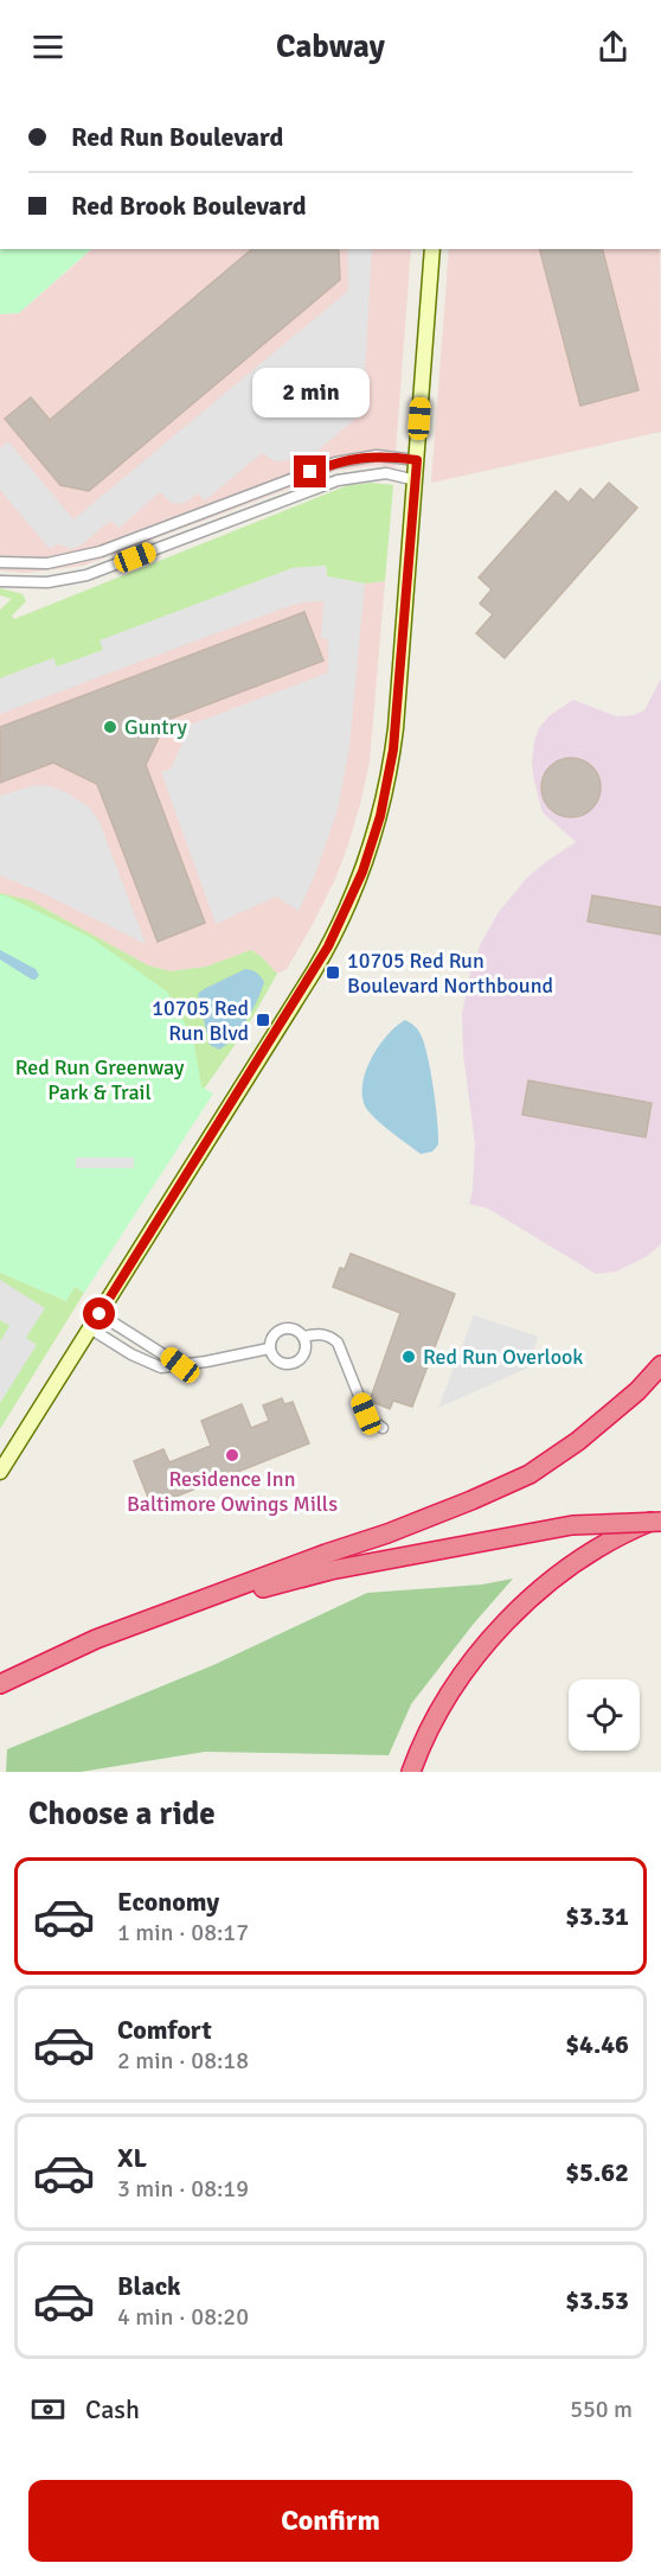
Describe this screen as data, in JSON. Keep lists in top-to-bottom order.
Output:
{
  "parks": ["Red Run Greenway Park & Trail"],
  "places": {
    "other": ["Guntry", "Red Run Overlook", "Residence Inn Baltimore Owings Mills"],
    "transit": ["10705 Red Run Boulevard Northbound", "10705 Red Run Blvd"]
  },
  "page": {
    "header": "Cabway",
    "banner": ["Red Run Boulevard", "Red Brook Boulevard"],
    "bubble": "2 min",
    "heading": "Choose a ride",
    "list": [
      {
        "name": "Economy",
        "note": "1 min · 08:17",
        "value": "$3.31"
      },
      {
        "name": "Comfort",
        "note": "2 min · 08:18",
        "value": "$4.46"
      },
      {
        "name": "XL",
        "note": "3 min · 08:19",
        "value": "$5.62"
      },
      {
        "name": "Black",
        "note": "4 min · 08:20",
        "value": "$3.53"
      }
    ],
    "pay": ["Cash", "550 m"],
    "buttons": "Confirm"
  }
}
